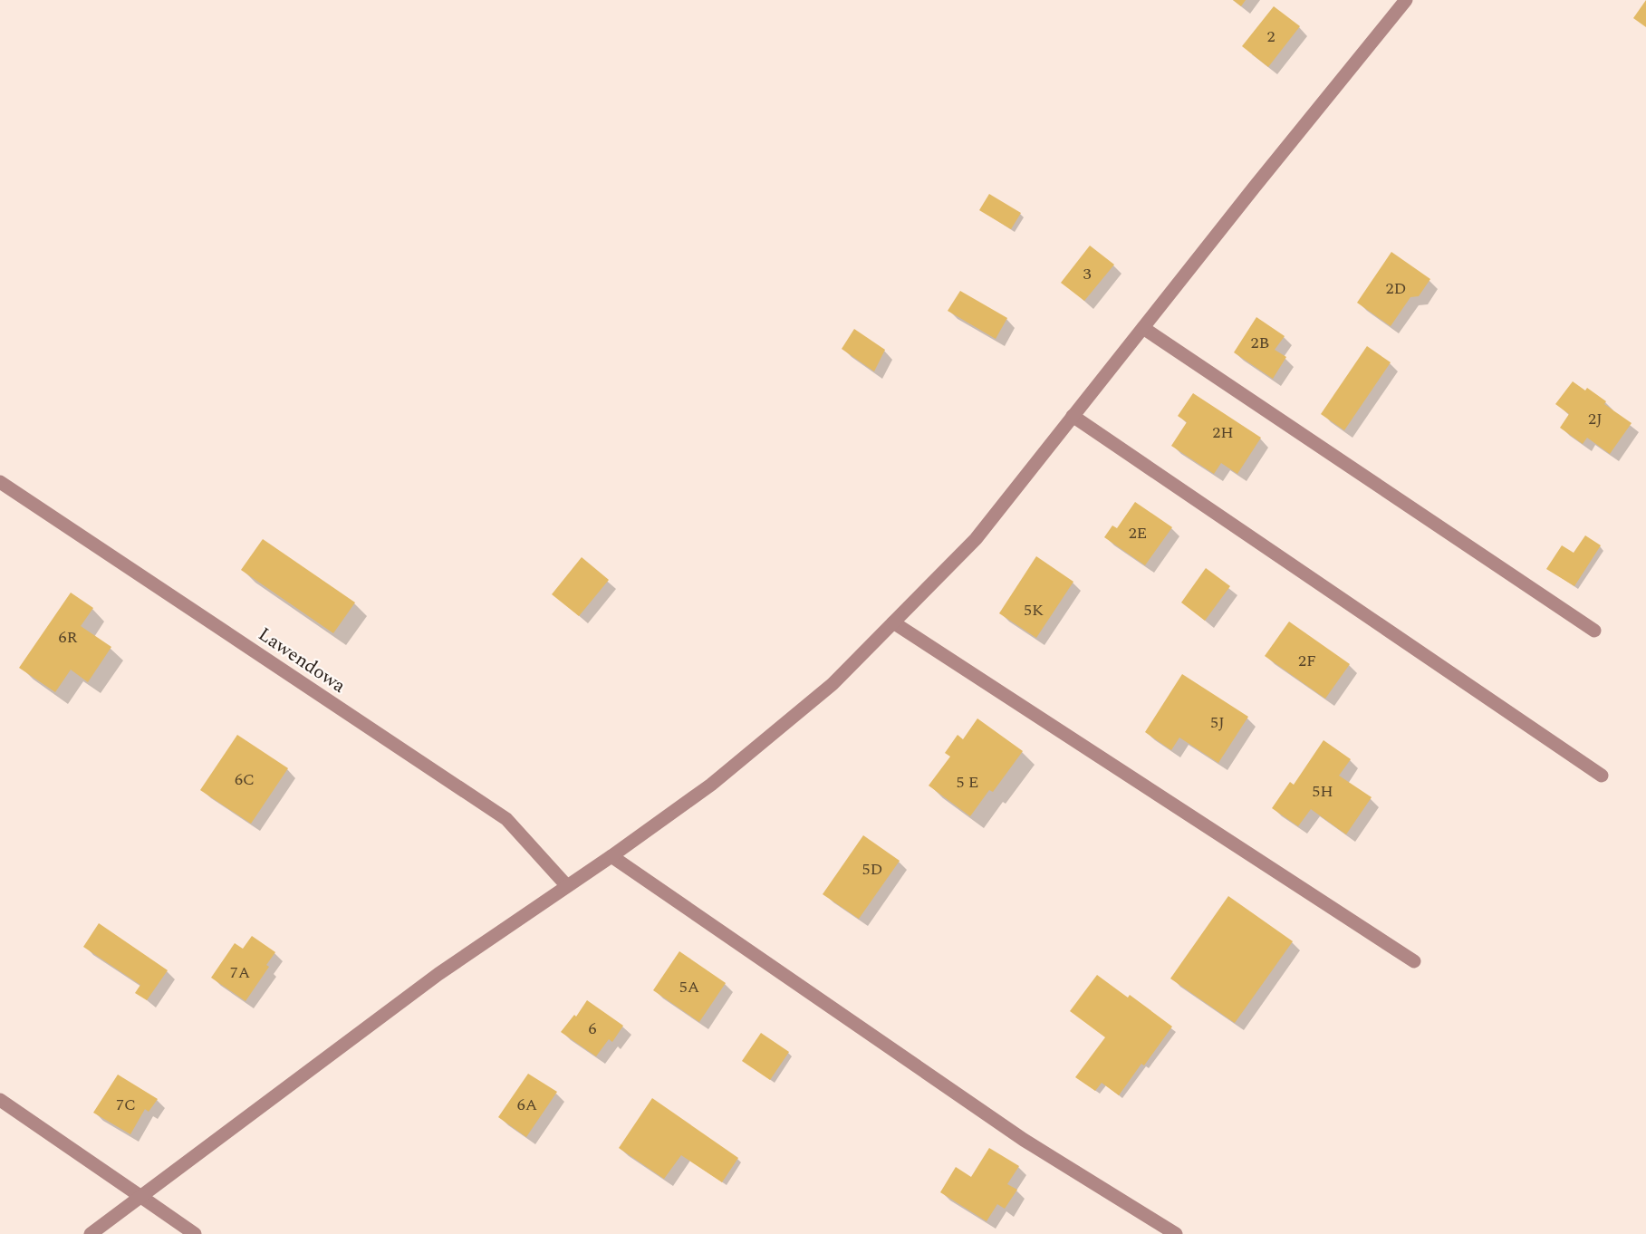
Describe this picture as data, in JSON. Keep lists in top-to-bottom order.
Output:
{
  "streets": {
    "street": ["Lawendowa"]
  },
  "house_numbers": [
    "2",
    "3",
    "2D",
    "2B",
    "2J",
    "2H",
    "2E",
    "5K",
    "6R",
    "2F",
    "5J",
    "6C",
    "5 E",
    "5H",
    "5D",
    "7A",
    "5A",
    "6",
    "7C",
    "6A"
  ]
}
